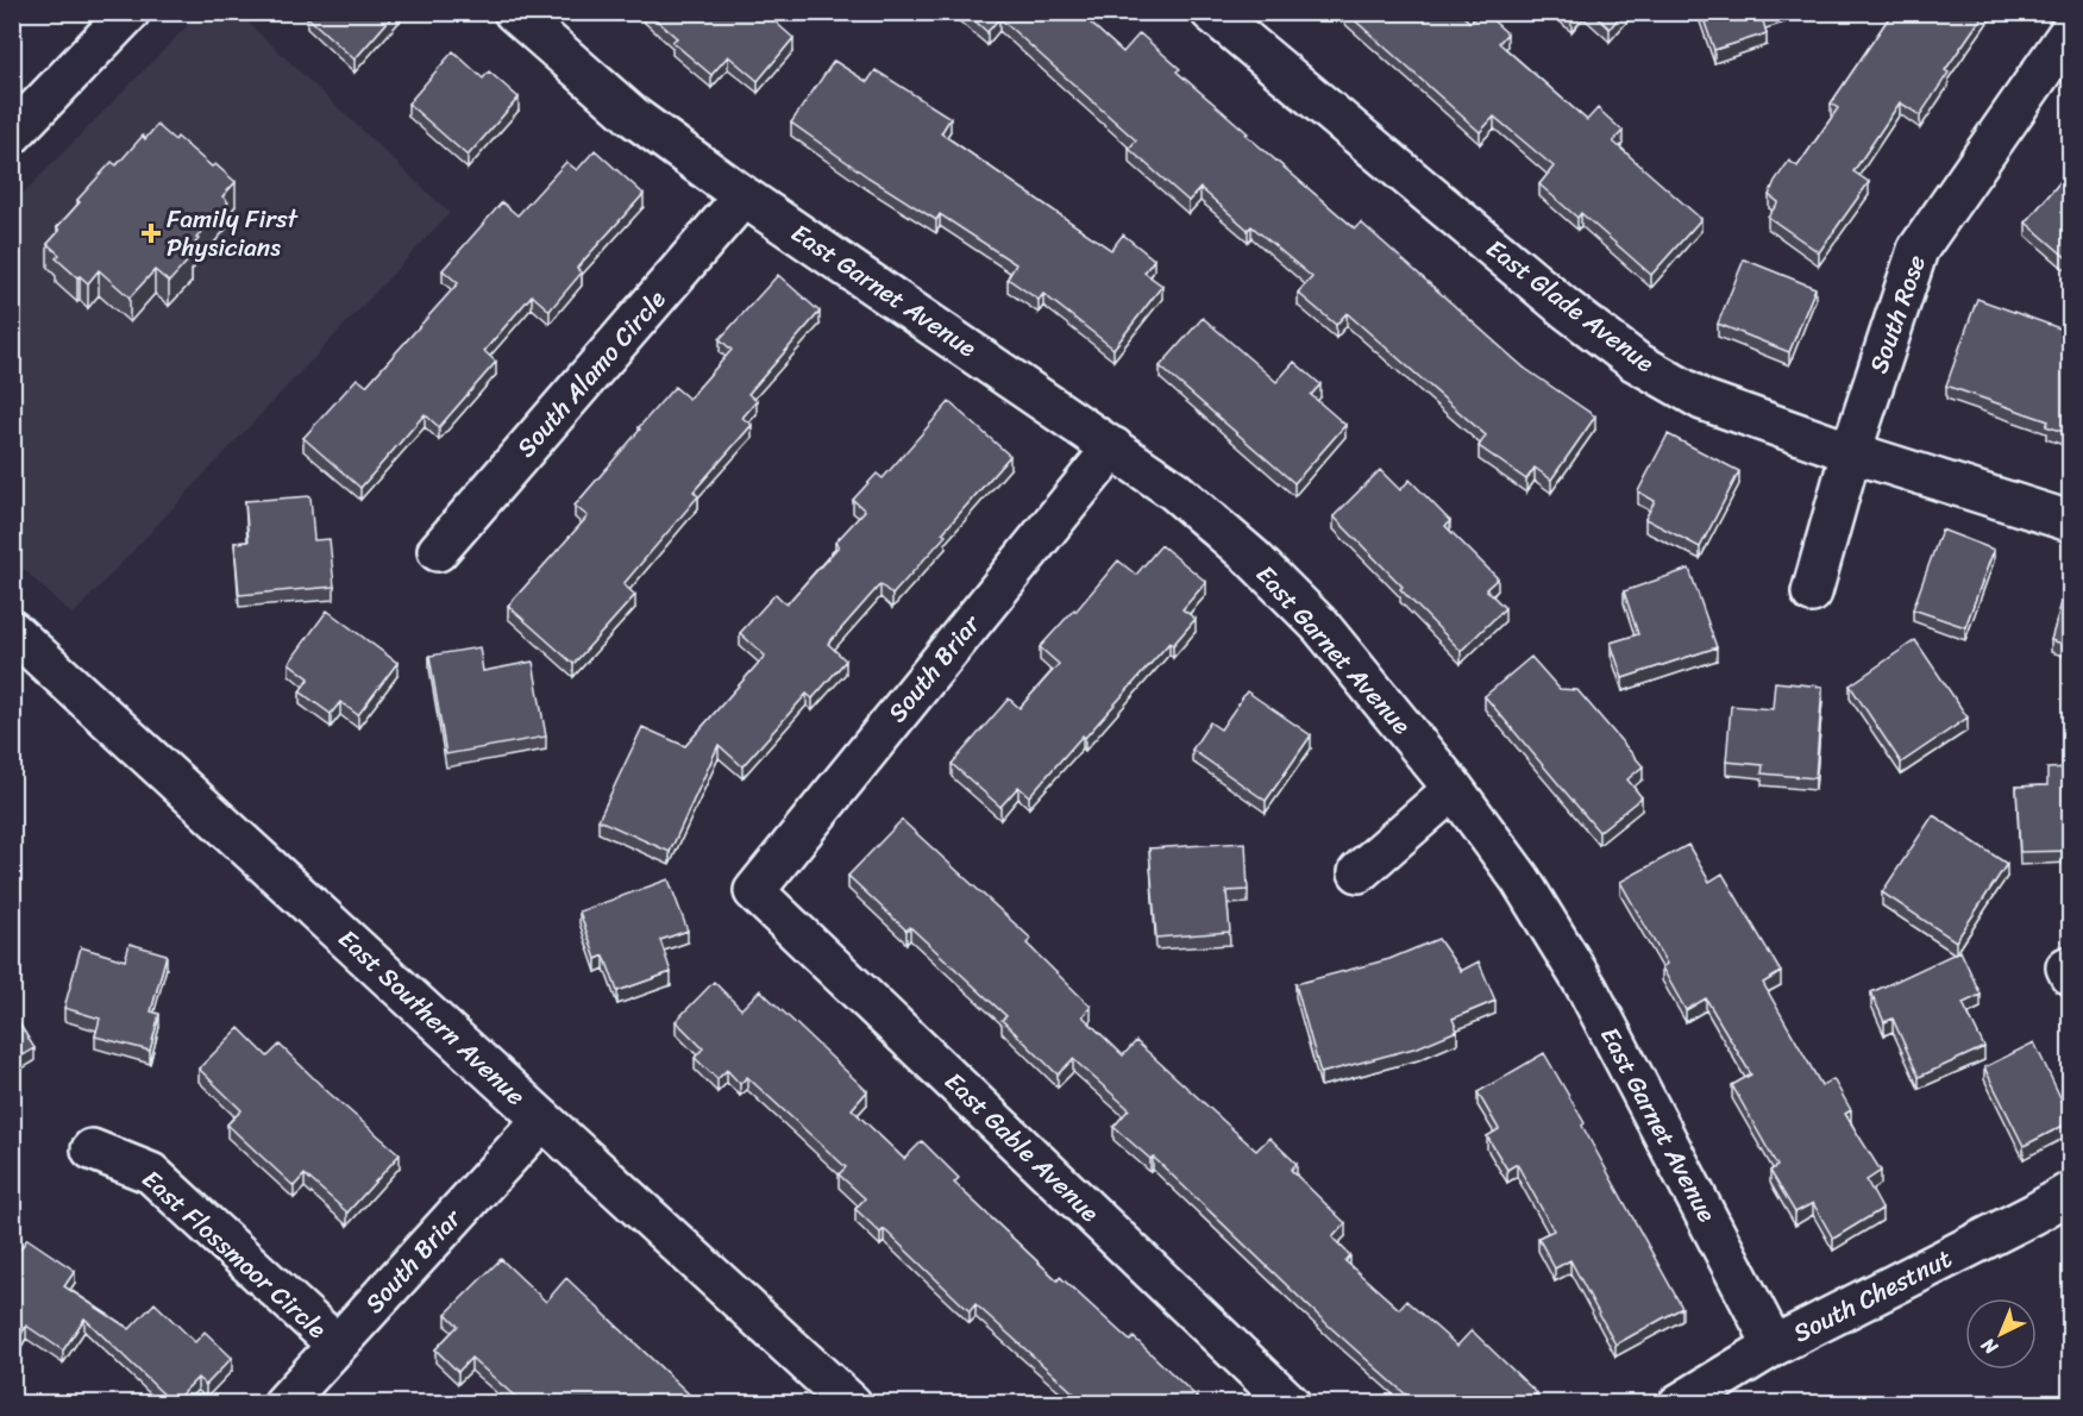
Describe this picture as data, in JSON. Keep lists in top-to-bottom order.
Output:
{
  "streets": {
    "street": [
      "East Garnet Avenue",
      "East Glade Avenue",
      "South Rose",
      "South Alamo Circle",
      "South Briar",
      "East Southern Avenue",
      "East Gable Avenue",
      "East Flossmoor Circle",
      "South Chestnut"
    ]
  },
  "crossings": [
    ["East Garnet Avenue", "South Alamo Circle"],
    ["East Garnet Avenue", "South Briar"],
    ["East Garnet Avenue", "South Chestnut"],
    ["East Glade Avenue", "South Rose"],
    ["South Briar", "East Southern Avenue"],
    ["South Briar", "East Gable Avenue"],
    ["South Briar", "East Flossmoor Circle"]
  ],
  "places": {
    "health": ["Family First Physicians"]
  },
  "north": "bottom left"
}
